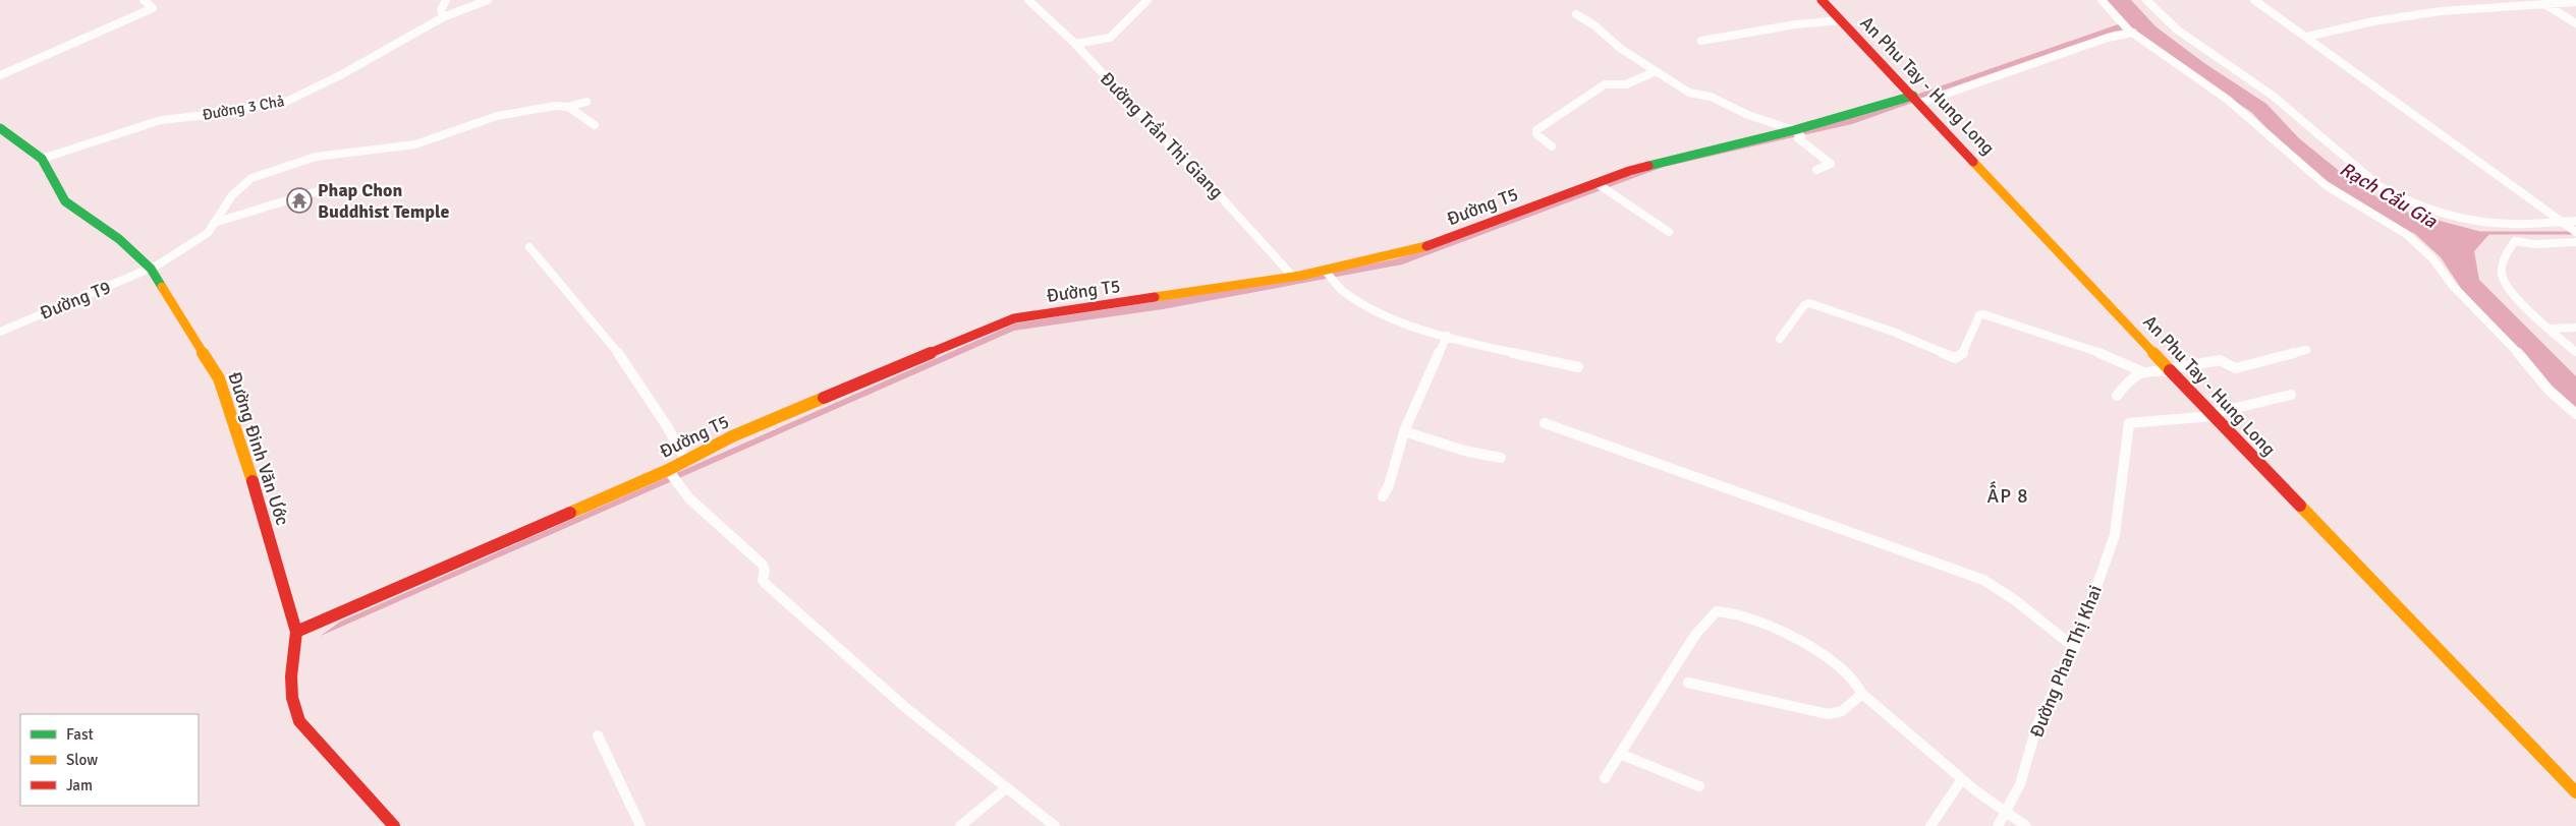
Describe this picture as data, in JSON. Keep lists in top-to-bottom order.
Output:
{
  "streets": {
    "street": [
      "An Phu Tay - Hung Long",
      "Đường 3 Chả",
      "Đường Trần Thị Giang",
      "Đường T5",
      "Đường T9",
      "Đường Đinh Văn Ước",
      "Đường Phan Thị Khai"
    ]
  },
  "crossings": [
    ["An Phu Tay - Hung Long", "Đường T5"],
    ["An Phu Tay - Hung Long", "Đường Phan Thị Khai"],
    ["Đường 3 Chả", "Đường Đinh Văn Ước"],
    ["Đường Trần Thị Giang", "Đường T5"],
    ["Đường T5", "Đường Đinh Văn Ước"],
    ["Đường T9", "Đường Đinh Văn Ước"]
  ],
  "districts": ["ẤP 8"],
  "water": ["Rạch Cầu Gia"],
  "places": {
    "temple": ["Phap Chon Buddhist Temple"]
  },
  "legend": ["Fast", "Slow", "Jam"]
}
